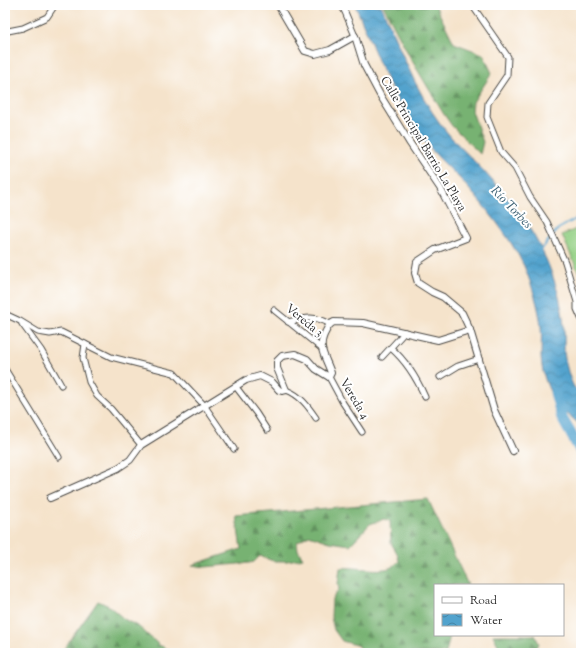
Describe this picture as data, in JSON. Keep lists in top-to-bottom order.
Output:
{
  "streets": {
    "street": ["Calle Principal Barrio La Playa", "Vereda 3", "Vereda 4"]
  },
  "water": ["Río Torbes"],
  "legend": ["Road", "Water"]
}
